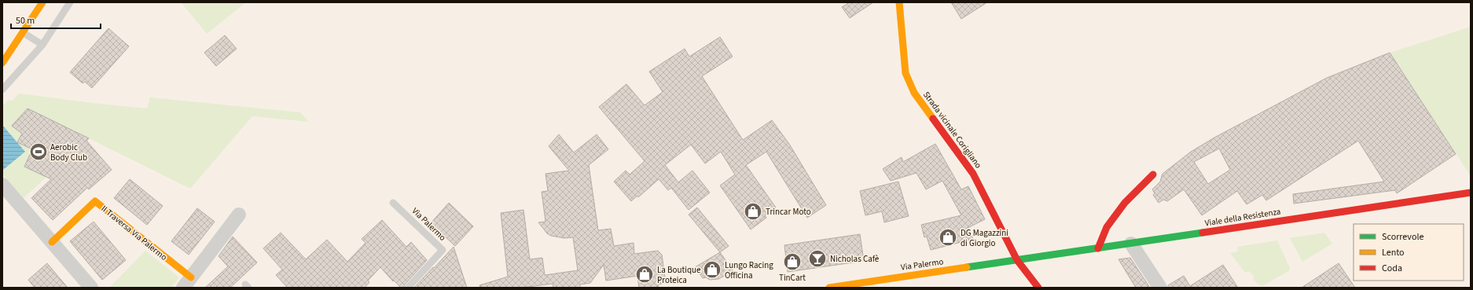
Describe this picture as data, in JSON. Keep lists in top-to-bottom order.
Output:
{
  "streets": {
    "street": [
      "Strada vicinale Corigliano",
      "Viale della Resistenza",
      "Via Palermo",
      "II Traversa Via Palermo"
    ]
  },
  "crossings": [
    ["Strada vicinale Corigliano", "Viale della Resistenza"],
    ["Strada vicinale Corigliano", "Via Palermo"],
    ["Viale della Resistenza", "Via Palermo"]
  ],
  "places": {
    "sports": ["Aerobic Body Club"],
    "shop": [
      "Trincar Moto",
      "DG Magazzini di Giorgio",
      "TinCart",
      "Lungo Racing Officina",
      "La Boutique Proteica"
    ],
    "bar": ["Nicholas Cafè"]
  },
  "legend": ["Scorrevole", "Lento", "Coda"],
  "scale_bar": "50 m"
}
